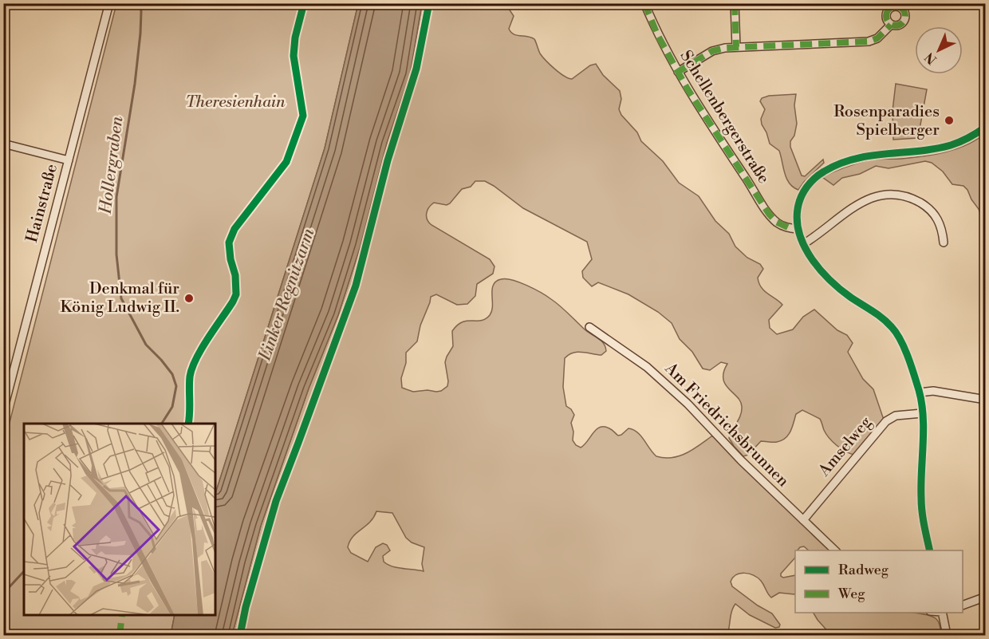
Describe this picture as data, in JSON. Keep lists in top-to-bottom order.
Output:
{
  "streets": {
    "street": [
      "Schellenbergerstraße",
      "Hainstraße",
      "Am Friedrichsbrunnen",
      "Amselweg"
    ]
  },
  "crossings": [
    ["Am Friedrichsbrunnen", "Amselweg"]
  ],
  "water": ["Hollergraben", "Linker Regnitzarm"],
  "parks": ["Theresienhain"],
  "places": ["Rosenparadies Spielberger", "Denkmal für König Ludwig II."],
  "legend": ["Radweg", "Weg"],
  "north": "bottom left"
}
